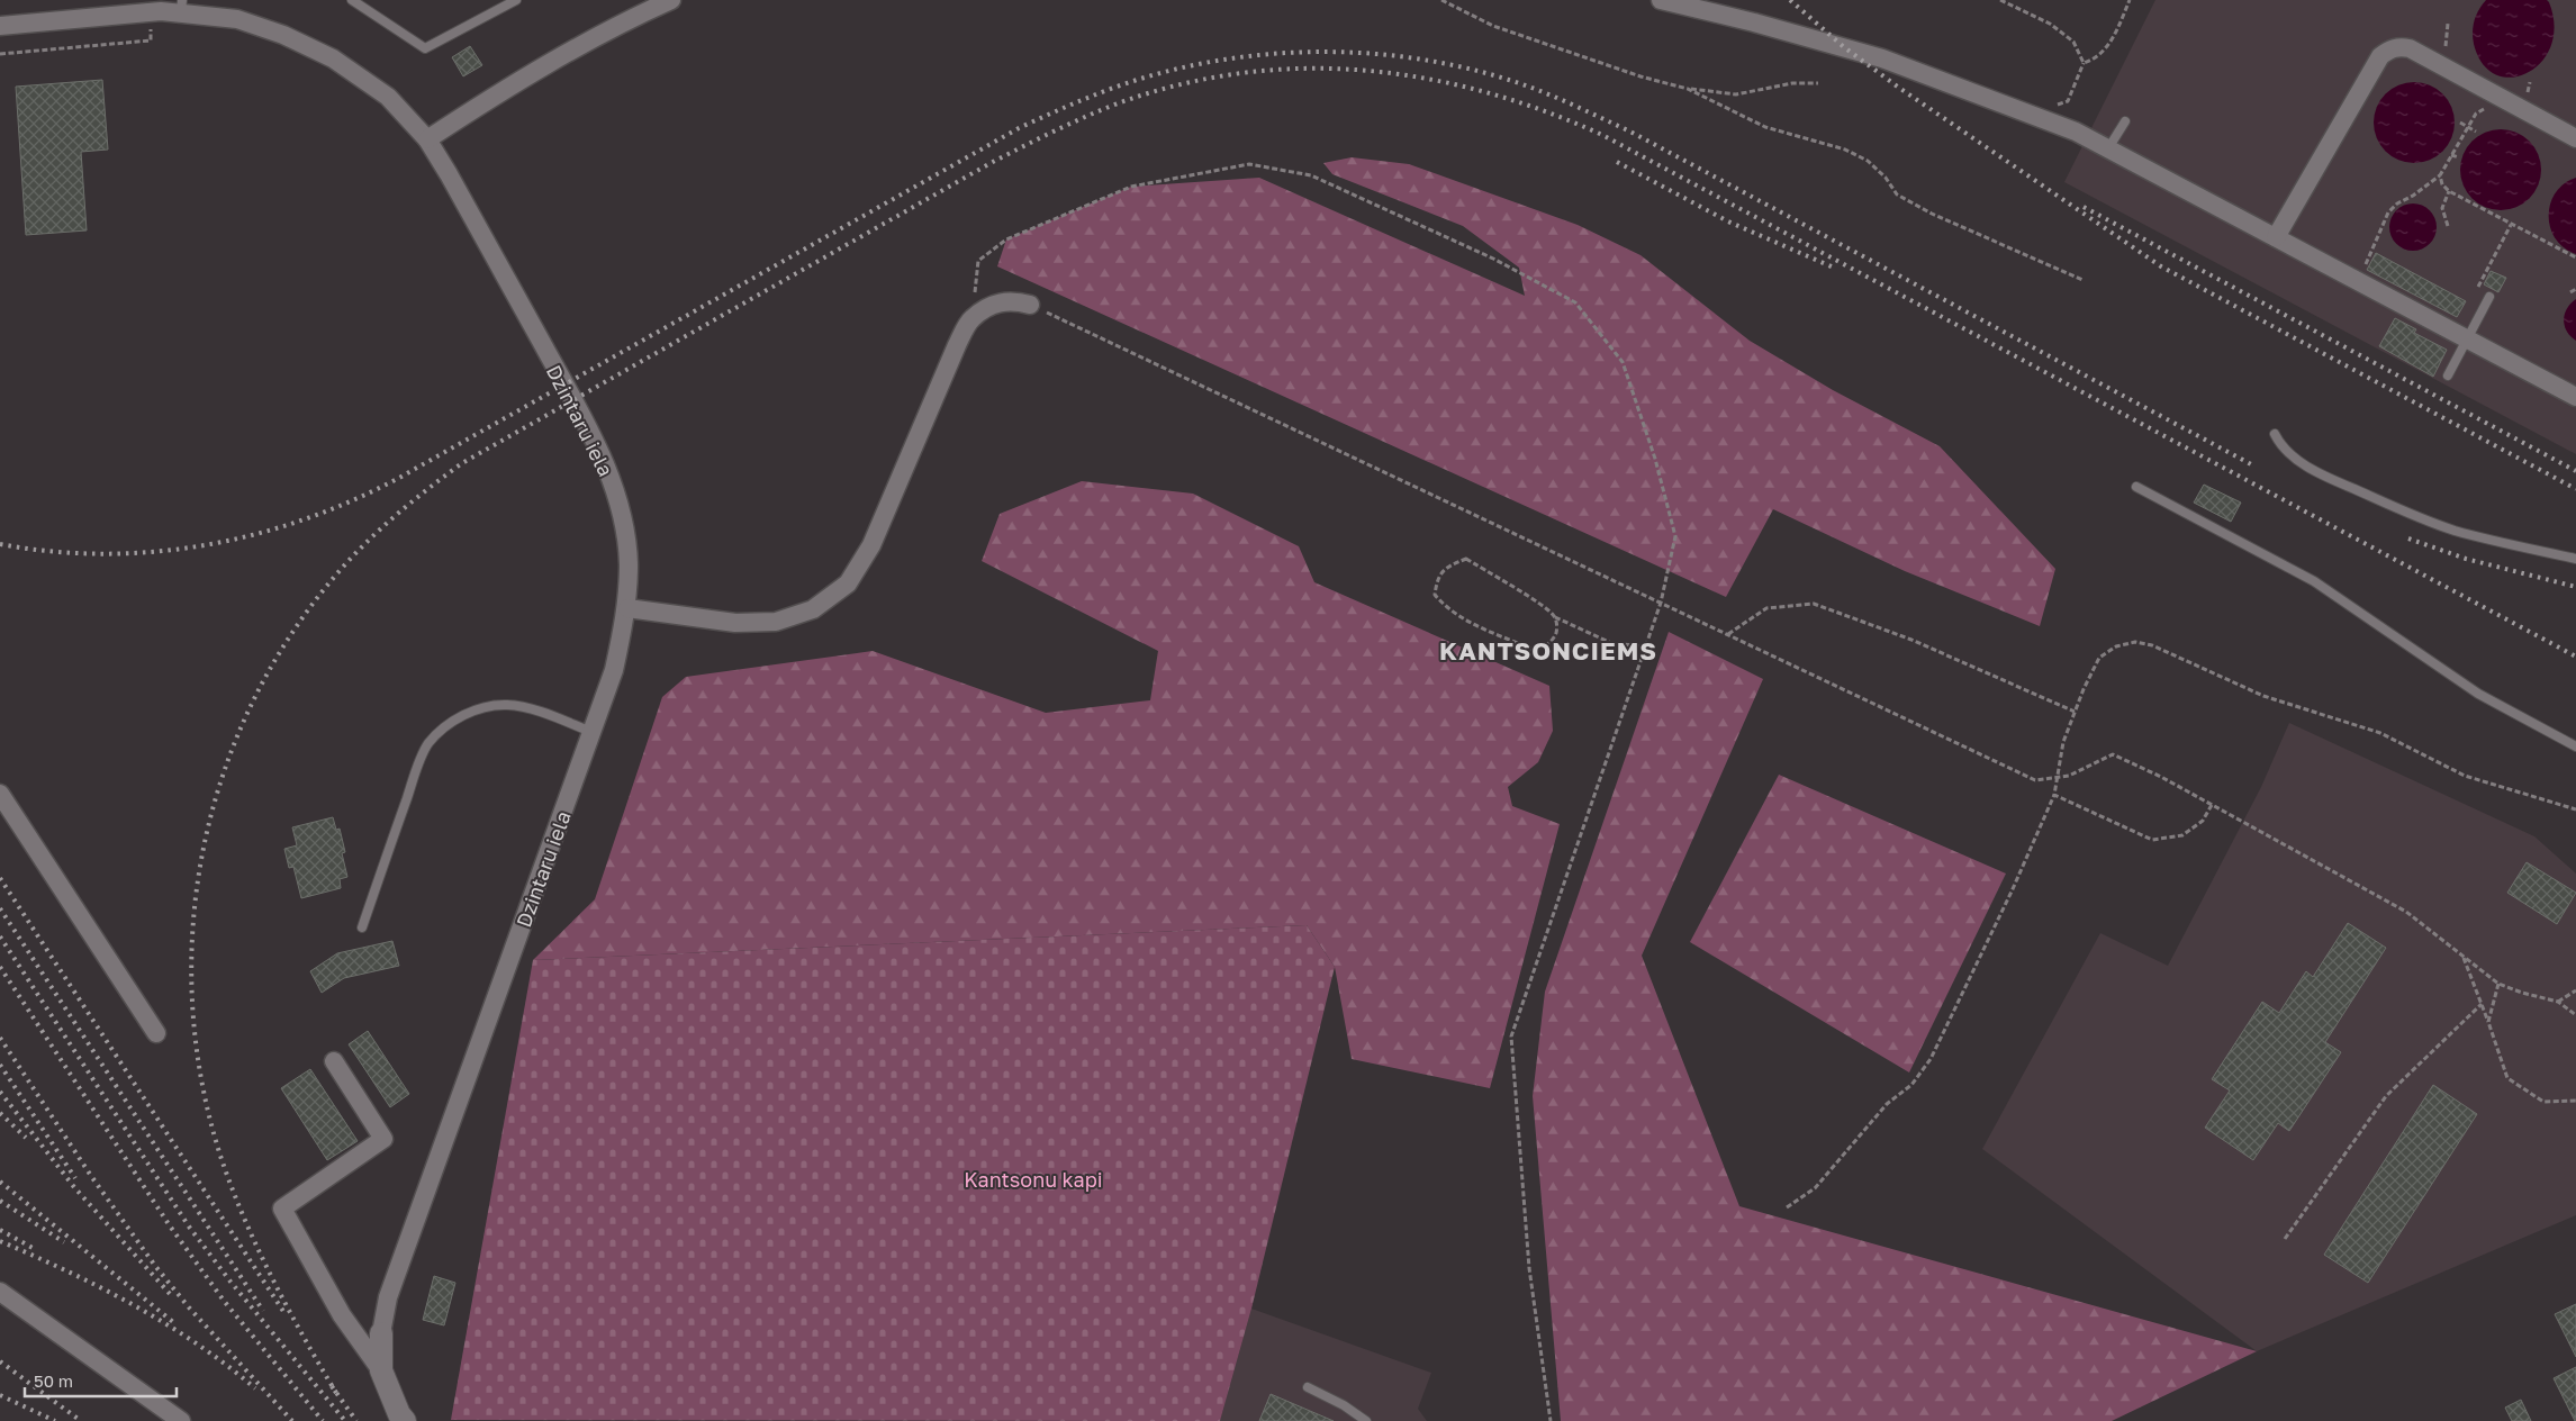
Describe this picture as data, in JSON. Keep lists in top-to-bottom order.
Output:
{
  "streets": {
    "street": ["Dzintaru iela"]
  },
  "districts": ["KANTSONCIEMS"],
  "parks": ["Kantsonu kapi"],
  "scale_bar": "50 m"
}
